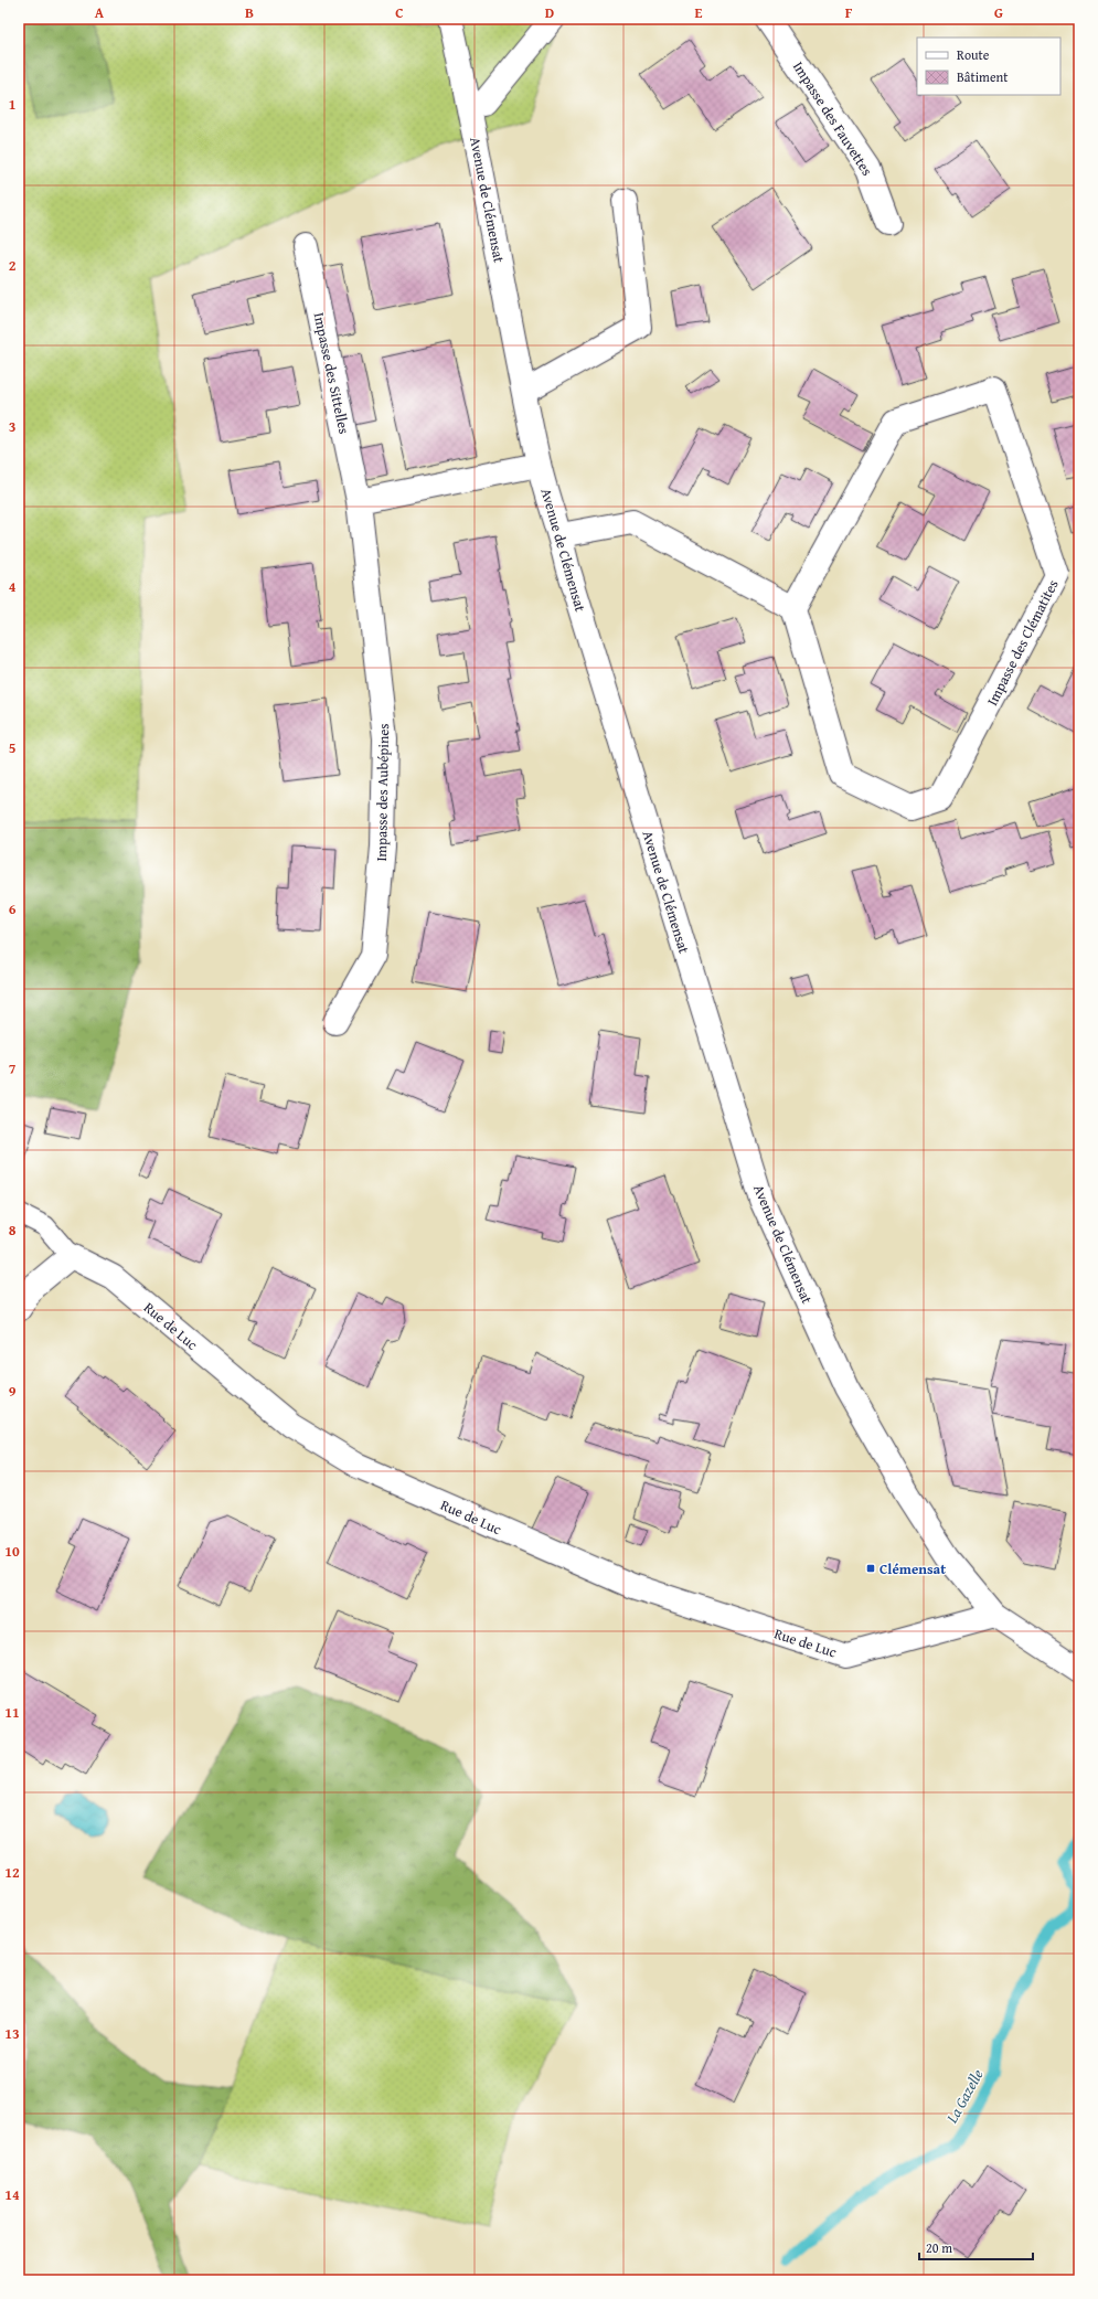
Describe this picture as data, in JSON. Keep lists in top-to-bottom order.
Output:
{
  "streets": {
    "street": [
      "Impasse des Fauvettes",
      "Avenue de Clémensat",
      "Impasse des Sittelles",
      "Impasse des Clématites",
      "Impasse des Aubépines",
      "Rue de Luc"
    ]
  },
  "crossings": [
    ["Avenue de Clémensat", "Rue de Luc"],
    ["Impasse des Sittelles", "Impasse des Aubépines"]
  ],
  "water": ["La Gazelle"],
  "places": {
    "transit": ["Clémensat"]
  },
  "legend": ["Route", "Bâtiment"],
  "scale_bar": "20 m",
  "grid": {
    "columns": [
      "A",
      "B",
      "C",
      "D",
      "E",
      "F",
      "G"
    ],
    "rows": [
      "1",
      "2",
      "3",
      "4",
      "5",
      "6",
      "7",
      "8",
      "9",
      "10",
      "11",
      "12",
      "13",
      "14"
    ]
  }
}
